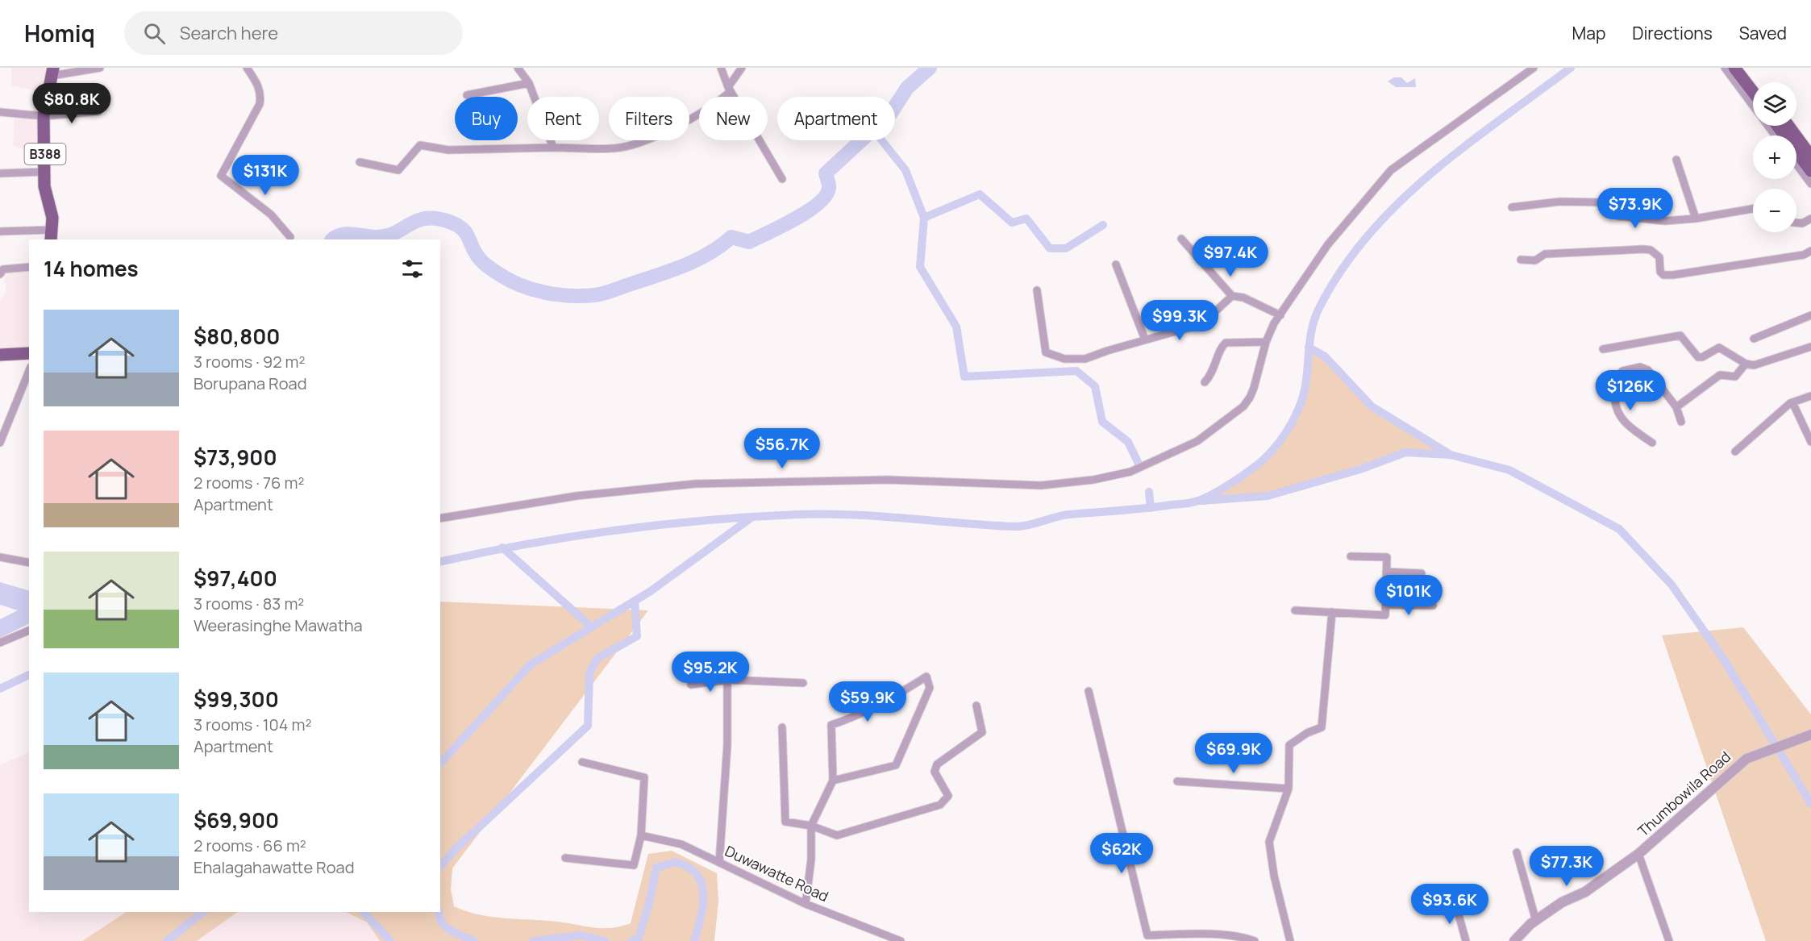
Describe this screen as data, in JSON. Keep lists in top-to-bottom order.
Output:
{
  "streets": {
    "main road": ["B388"],
    "street": ["Thumbowila Road", "Duwawatte Road"]
  },
  "page": {
    "header": "Homiq",
    "search": "Search here",
    "nav": ["Map", "Directions", "Saved"],
    "map_buttons": ["+", "−"],
    "price": [
      "$80.8K",
      "$131K",
      "$73.9K",
      "$97.4K",
      "$99.3K",
      "$126K",
      "$56.7K",
      "$101K",
      "$95.2K",
      "$59.9K",
      "$69.9K",
      "$62K",
      "$77.3K",
      "$93.6K"
    ],
    "chip": [
      "Buy",
      "Rent",
      "Filters",
      "New",
      "Apartment"
    ],
    "heading": "14 homes",
    "list": [
      {
        "name": "$80,800",
        "note": "3 rooms · 92 m² · Borupana Road"
      },
      {
        "name": "$73,900",
        "note": "2 rooms · 76 m² · Apartment"
      },
      {
        "name": "$97,400",
        "note": "3 rooms · 83 m² · Weerasinghe Mawatha"
      },
      {
        "name": "$99,300",
        "note": "3 rooms · 104 m² · Apartment"
      },
      {
        "name": "$69,900",
        "note": "2 rooms · 66 m² · Ehalagahawatte Road"
      }
    ]
  }
}
